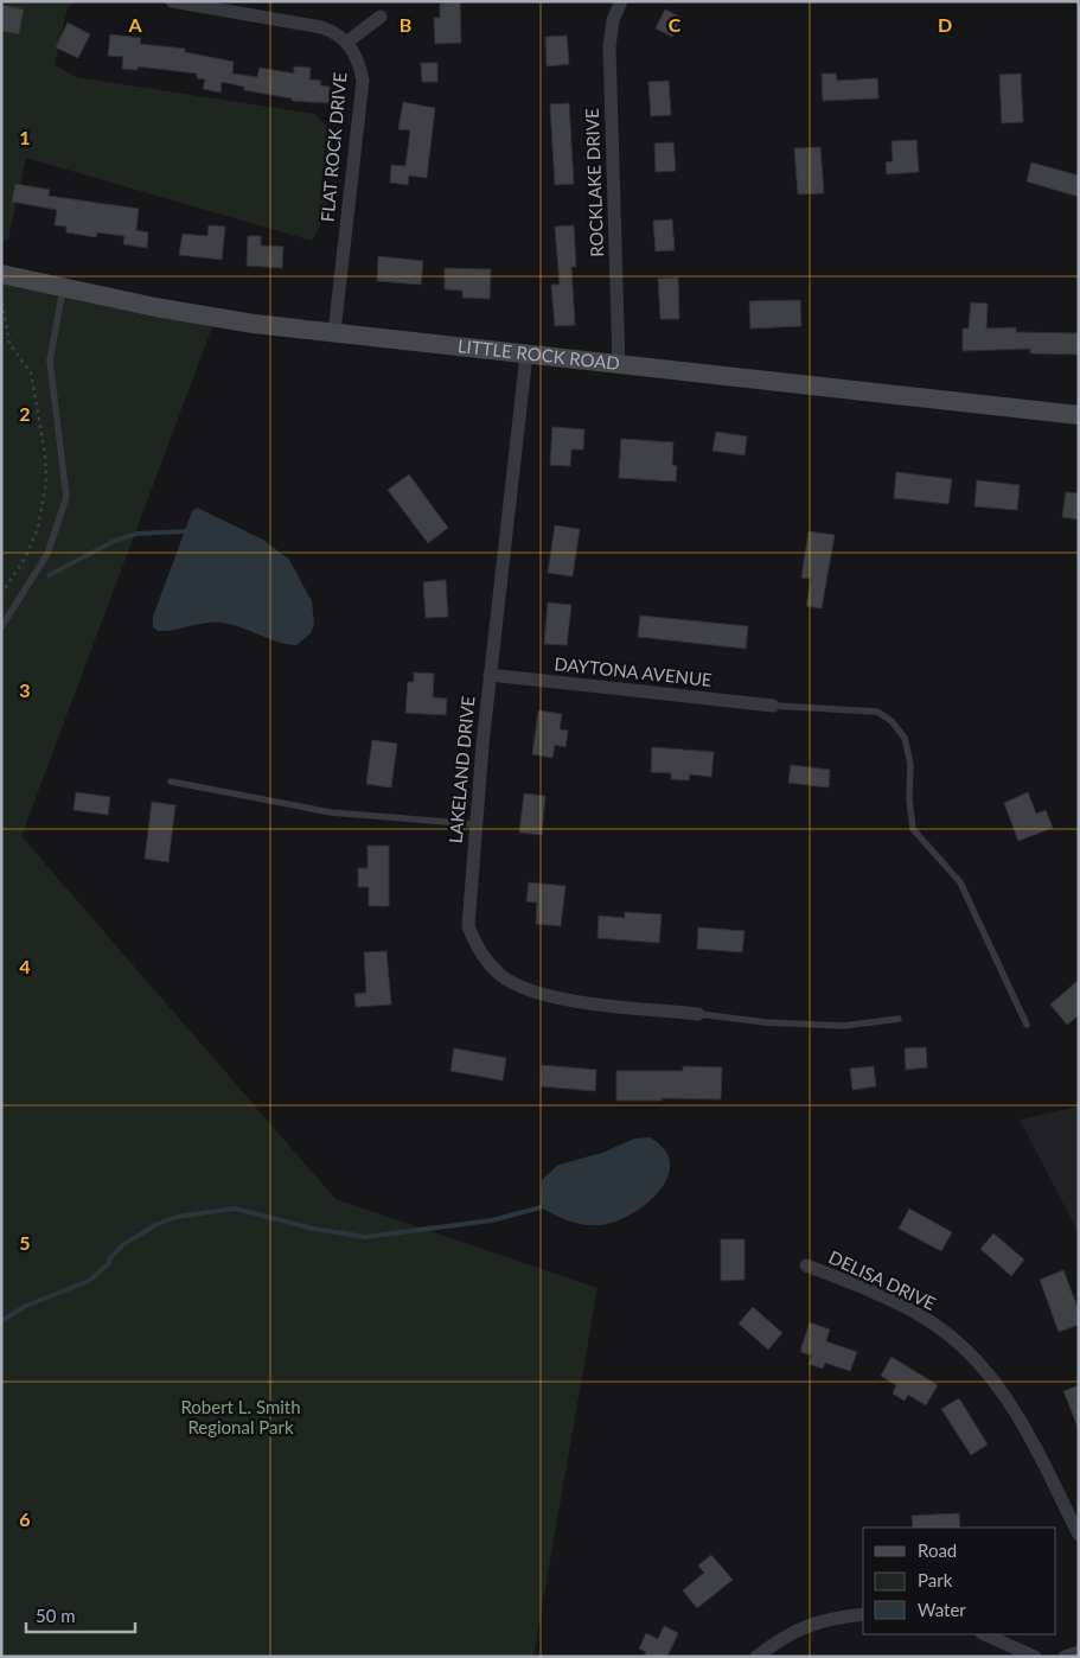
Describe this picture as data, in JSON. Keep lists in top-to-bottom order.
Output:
{
  "streets": {
    "main road": ["LITTLE ROCK ROAD"],
    "street": [
      "FLAT ROCK DRIVE",
      "ROCKLAKE DRIVE",
      "DAYTONA AVENUE",
      "LAKELAND DRIVE",
      "DELISA DRIVE"
    ]
  },
  "crossings": [
    ["FLAT ROCK DRIVE", "LITTLE ROCK ROAD"],
    ["ROCKLAKE DRIVE", "LITTLE ROCK ROAD"],
    ["LITTLE ROCK ROAD", "LAKELAND DRIVE"],
    ["DAYTONA AVENUE", "LAKELAND DRIVE"]
  ],
  "parks": ["Robert L. Smith Regional Park"],
  "legend": ["Road", "Park", "Water"],
  "scale_bar": "50 m",
  "grid": {
    "columns": [
      "A",
      "B",
      "C",
      "D"
    ],
    "rows": [
      "1",
      "2",
      "3",
      "4",
      "5",
      "6"
    ]
  }
}
